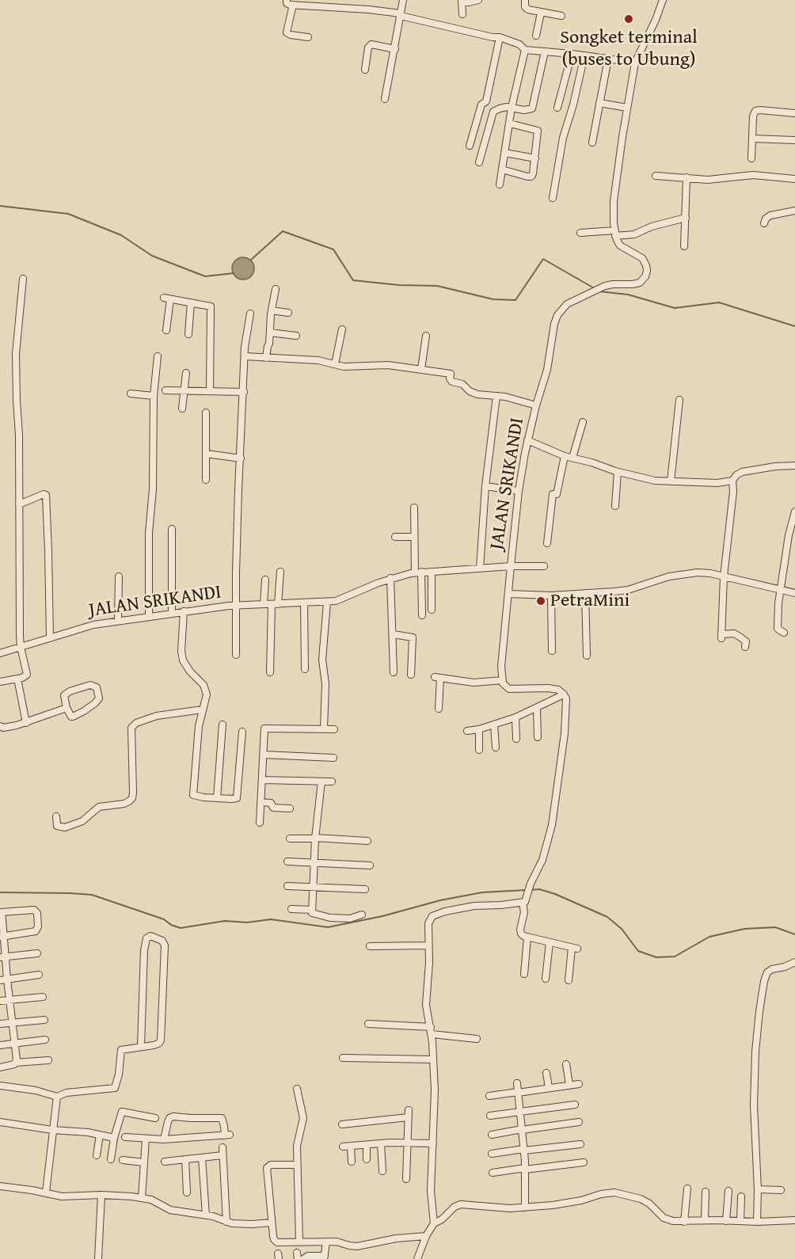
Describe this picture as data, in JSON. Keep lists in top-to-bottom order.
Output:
{
  "streets": {
    "street": ["JALAN SRIKANDI"]
  },
  "places": ["Songket terminal (buses to Ubung)", "PetraMini"]
}
